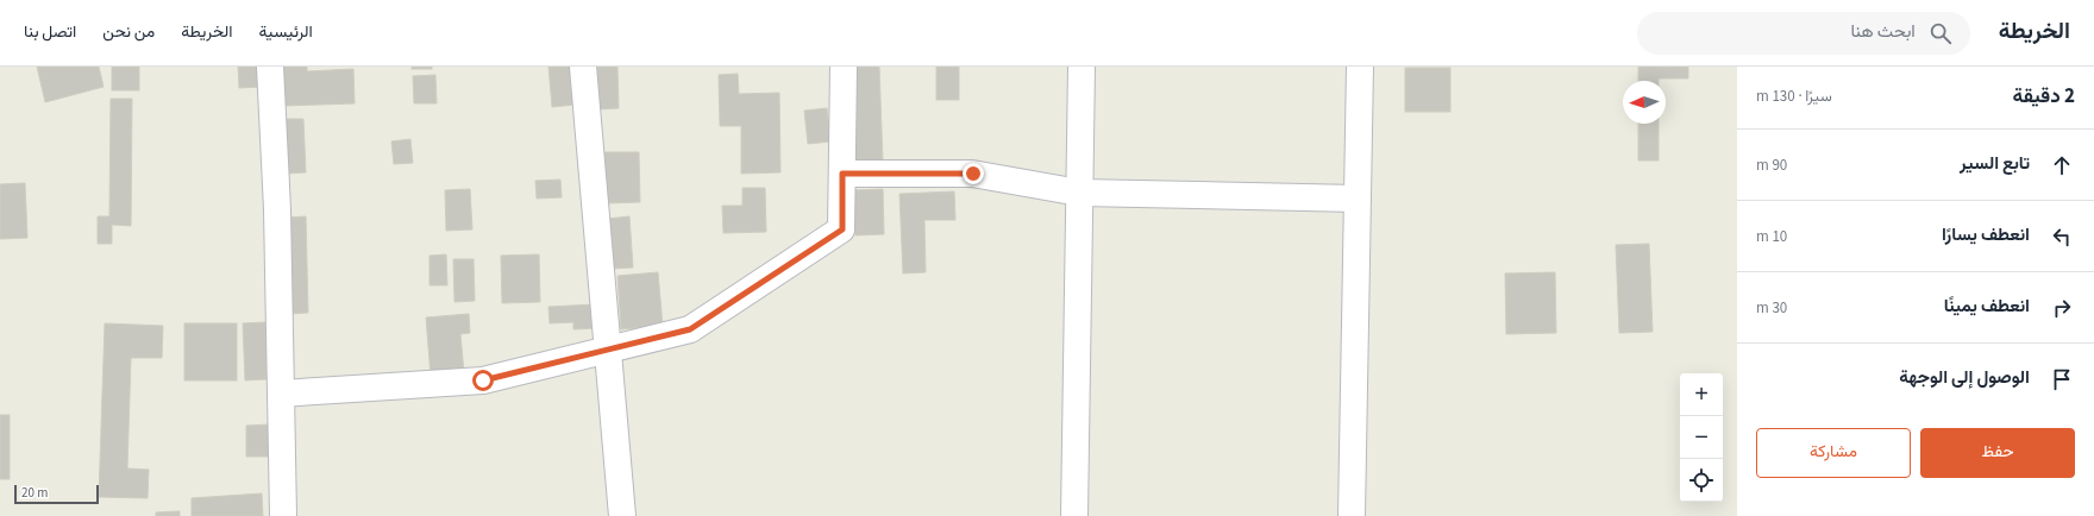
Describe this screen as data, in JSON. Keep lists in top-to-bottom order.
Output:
{
  "scale_bar": "20 m",
  "north": "left",
  "page": {
    "header": "الخريطة",
    "search": "ابحث هنا",
    "nav": [
      "الرئيسية",
      "الخريطة",
      "من نحن",
      "اتصل بنا"
    ],
    "heading": ["2 دقيقة", "سيرًا · 130 m"],
    "list": [
      ["تابع السير", "90 m"],
      ["انعطف يسارًا", "10 m"],
      ["انعطف يمينًا", "30 m"],
      "الوصول إلى الوجهة"
    ],
    "map_buttons": ["+", "−"],
    "buttons": ["حفظ", "مشاركة"],
    "scale": "20 m"
  }
}
